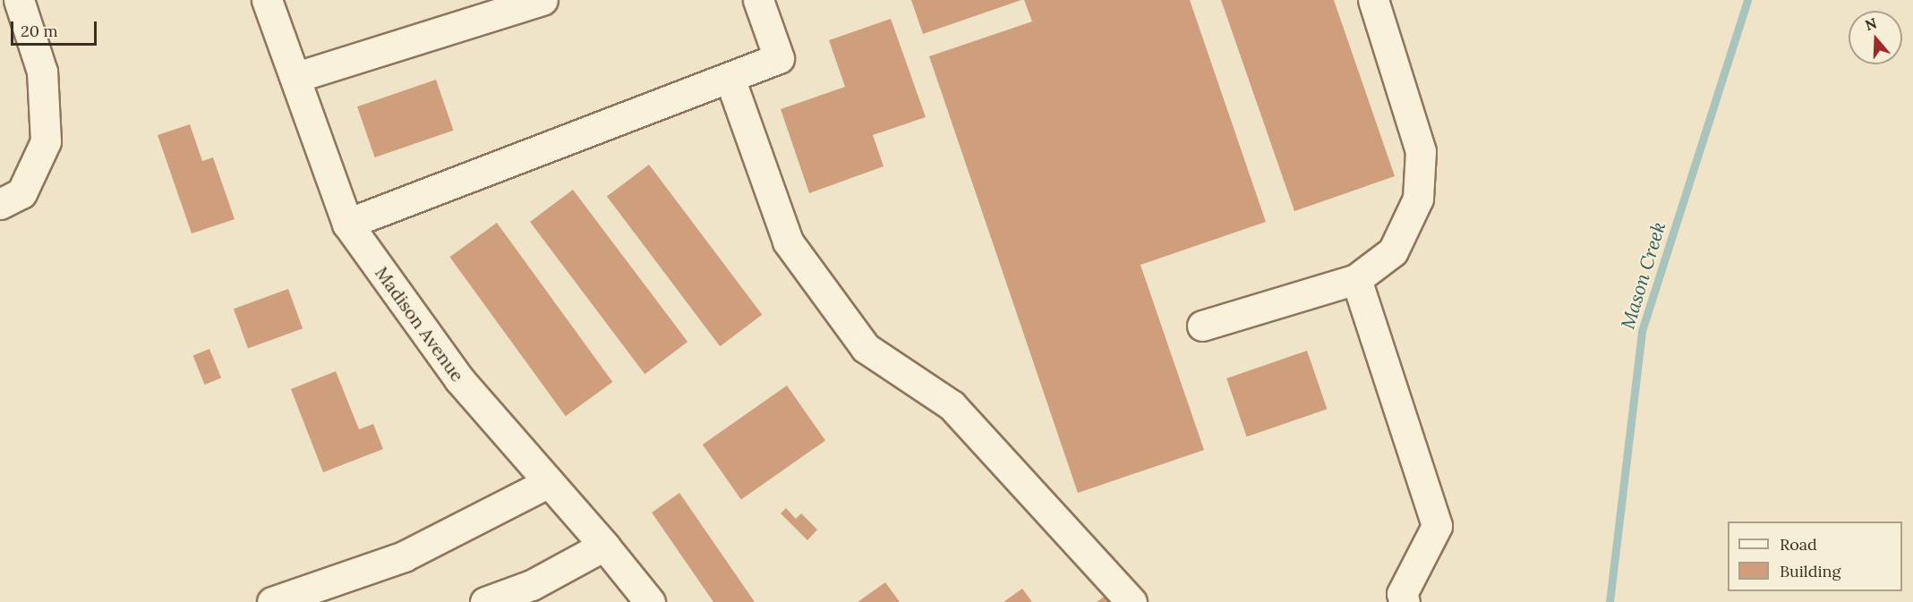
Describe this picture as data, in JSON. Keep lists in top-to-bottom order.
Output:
{
  "streets": {
    "street": ["Madison Avenue"]
  },
  "water": ["Mason Creek"],
  "legend": ["Road", "Building"],
  "scale_bar": "20 m",
  "north": "top"
}
